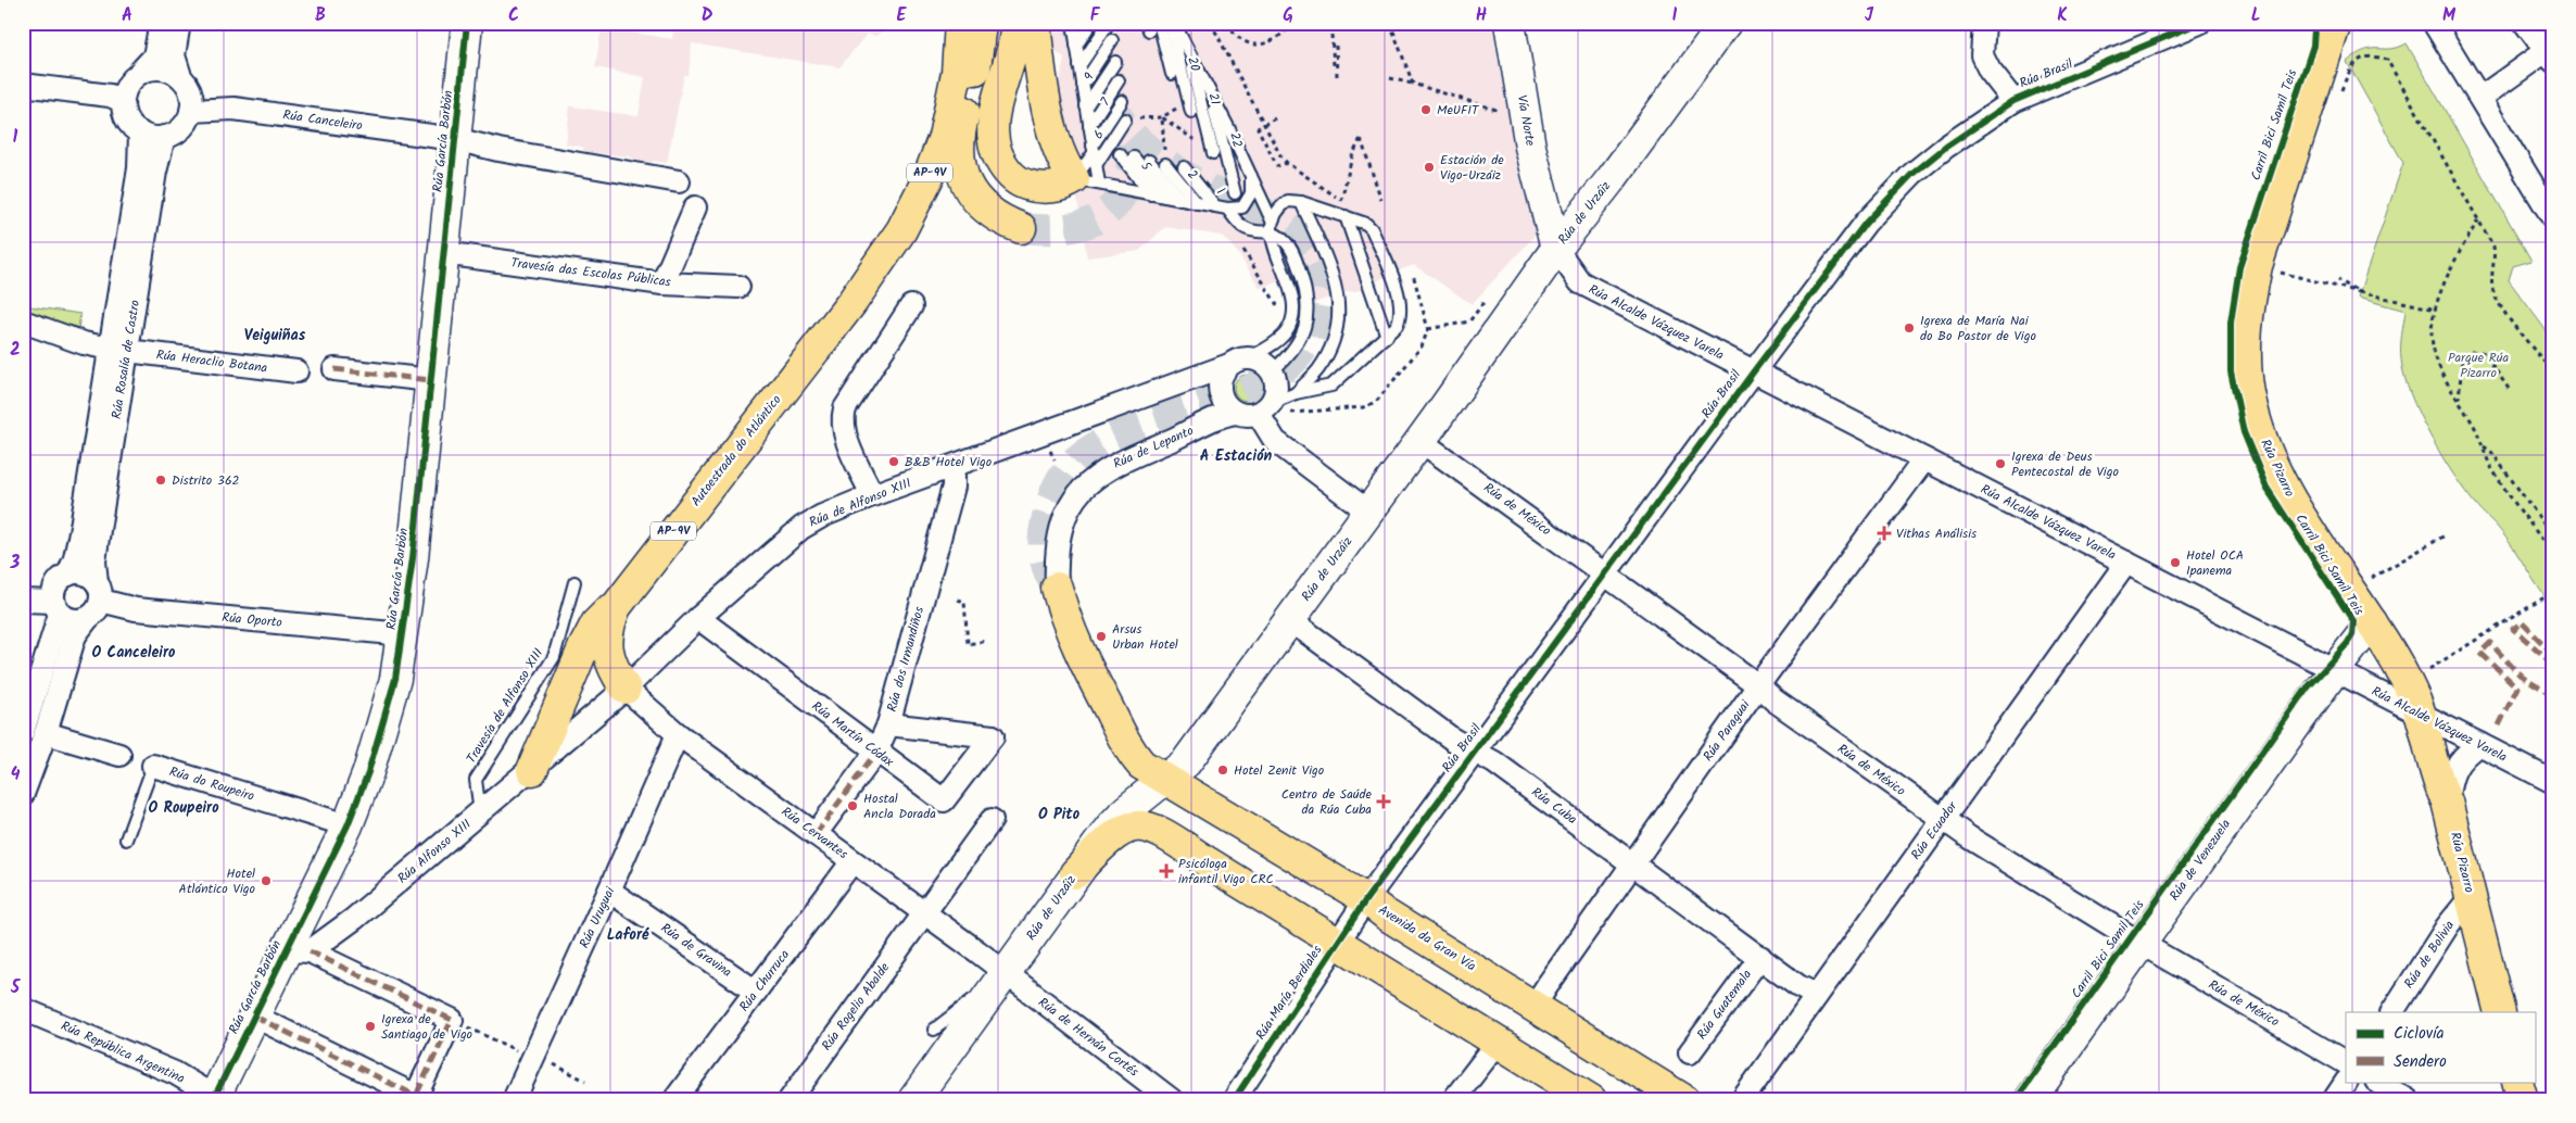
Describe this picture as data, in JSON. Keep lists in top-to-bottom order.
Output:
{
  "streets": {
    "main road": [
      "Vía Norte",
      "Rúa García Barbón",
      "AP-9V",
      "Rúa de Urzáiz",
      "Autoestrada do Atlántico",
      "Rúa Pizarro",
      "Rúa de Venezuela",
      "Avenida da Gran Vía"
    ],
    "street": [
      "Rúa Brasil",
      "Rúa Canceleiro",
      "Travesía das Escolas Públicas",
      "Rúa Alcalde Vázquez Varela",
      "Rúa Rosalía de Castro",
      "Rúa Heraclio Botana",
      "Rúa de Lepanto",
      "Rúa de Alfonso XIII",
      "Rúa de México",
      "Rúa Oporto",
      "Rúa dos Irmandiños",
      "Rúa Paraguai",
      "Rúa Martín Códax",
      "Rúa do Roupeiro",
      "Rúa Cuba",
      "Rúa Ecuador",
      "Rúa Cervantes",
      "Rúa Alfonso XIII",
      "Rúa Uruguai",
      "Rúa de Gravina",
      "Rúa de Bolivia",
      "Rúa Churruca",
      "Rúa María Berdiales",
      "Rúa Guatemala",
      "Rúa Rogelio Abalde",
      "Rúa de Hernán Cortés",
      "Rúa República Argentina"
    ],
    "lane": [
      "20",
      "9",
      "21",
      "7",
      "6",
      "22",
      "5",
      "2",
      "1",
      "Travesía de Alfonso XIII"
    ],
    "cycle path": ["Carril Bici Samil Teis"]
  },
  "crossings": [
    ["Rúa Brasil", "Rúa Alcalde Vázquez Varela"],
    ["Rúa Brasil", "Rúa de México"],
    ["Rúa Brasil", "Rúa Cuba"],
    ["Rúa Brasil", "Avenida da Gran Vía"],
    ["Rúa Brasil", "Rúa María Berdiales"],
    ["7", "6"],
    ["Rúa Canceleiro", "Rúa García Barbón"],
    ["Rúa Canceleiro", "Rúa Rosalía de Castro"],
    ["Vía Norte", "Rúa de Urzáiz"],
    ["Vía Norte", "Rúa Alcalde Vázquez Varela"],
    ["Rúa García Barbón", "Travesía das Escolas Públicas"],
    ["Rúa García Barbón", "Rúa Oporto"],
    ["Rúa García Barbón", "Rúa do Roupeiro"],
    ["Rúa García Barbón", "Rúa Alfonso XIII"],
    ["Rúa García Barbón", "Rúa República Argentina"],
    ["Rúa de Urzáiz", "Rúa Alcalde Vázquez Varela"],
    ["Rúa de Urzáiz", "Rúa de México"],
    ["Rúa de Urzáiz", "Rúa Cuba"],
    ["Rúa de Urzáiz", "Rúa Cervantes"],
    ["Rúa de Urzáiz", "Avenida da Gran Vía"],
    ["Rúa de Urzáiz", "Rúa de Hernán Cortés"],
    ["Rúa Alcalde Vázquez Varela", "Rúa Pizarro"],
    ["Rúa Alcalde Vázquez Varela", "Rúa Paraguai"],
    ["Rúa Alcalde Vázquez Varela", "Rúa Ecuador"],
    ["Rúa Alcalde Vázquez Varela", "Rúa de Venezuela"],
    ["Rúa Rosalía de Castro", "Rúa Heraclio Botana"],
    ["Rúa Rosalía de Castro", "Rúa Oporto"],
    ["Rúa de Lepanto", "Rúa de Alfonso XIII"],
    ["Rúa de Lepanto", "Avenida da Gran Vía"],
    ["Rúa Pizarro", "Rúa de Venezuela"],
    ["Rúa Pizarro", "Rúa de Bolivia"],
    ["Rúa de Alfonso XIII", "Rúa dos Irmandiños"],
    ["Rúa de Alfonso XIII", "Rúa Martín Códax"],
    ["Rúa de Alfonso XIII", "Rúa Cervantes"],
    ["Rúa de Alfonso XIII", "Rúa Alfonso XIII"],
    ["Rúa de México", "Rúa Paraguai"],
    ["Rúa de México", "Rúa Ecuador"],
    ["Rúa de México", "Rúa de Venezuela"],
    ["Rúa dos Irmandiños", "Rúa Martín Códax"],
    ["Rúa dos Irmandiños", "Rúa Cervantes"],
    ["Travesía de Alfonso XIII", "Rúa Alfonso XIII"],
    ["Rúa Paraguai", "Rúa Cuba"],
    ["Rúa Paraguai", "Avenida da Gran Vía"],
    ["Rúa Cuba", "Rúa Ecuador"],
    ["Rúa Cuba", "Rúa Guatemala"],
    ["Rúa Cervantes", "Rúa Uruguai"],
    ["Rúa Cervantes", "Rúa Churruca"],
    ["Rúa Cervantes", "Rúa Rogelio Abalde"],
    ["Rúa Cervantes", "Rúa de Hernán Cortés"],
    ["Rúa Uruguai", "Rúa de Gravina"],
    ["Avenida da Gran Vía", "Rúa María Berdiales"],
    ["Rúa de Gravina", "Rúa Churruca"]
  ],
  "districts": [
    "Veiguiñas",
    "A Estación",
    "O Canceleiro",
    "O Roupeiro",
    "O Pito",
    "Laforé"
  ],
  "parks": ["Parque Rúa Pizarro"],
  "places": {
    "other": [
      "MeUFIT",
      "Estación de Vigo-Urzáiz",
      "Igrexa de María Nai do Bo Pastor de Vigo",
      "B&B Hotel Vigo",
      "Igrexa de Deus Pentecostal de Vigo",
      "Distrito 362",
      "Hotel OCA Ipanema",
      "Arsus Urban Hotel",
      "Hotel Zenit Vigo",
      "Hostal Ancla Dorada",
      "Hotel Atlántico Vigo",
      "Igrexa de Santiago de Vigo"
    ],
    "health": ["Vithas Análisis", "Centro de Saúde da Rúa Cuba", "Psicóloga infantil Vigo CRC"]
  },
  "legend": ["Ciclovía", "Sendero"],
  "grid": {
    "columns": [
      "A",
      "B",
      "C",
      "D",
      "E",
      "F",
      "G",
      "H",
      "I",
      "J",
      "K",
      "L",
      "M"
    ],
    "rows": [
      "1",
      "2",
      "3",
      "4",
      "5"
    ]
  }
}
